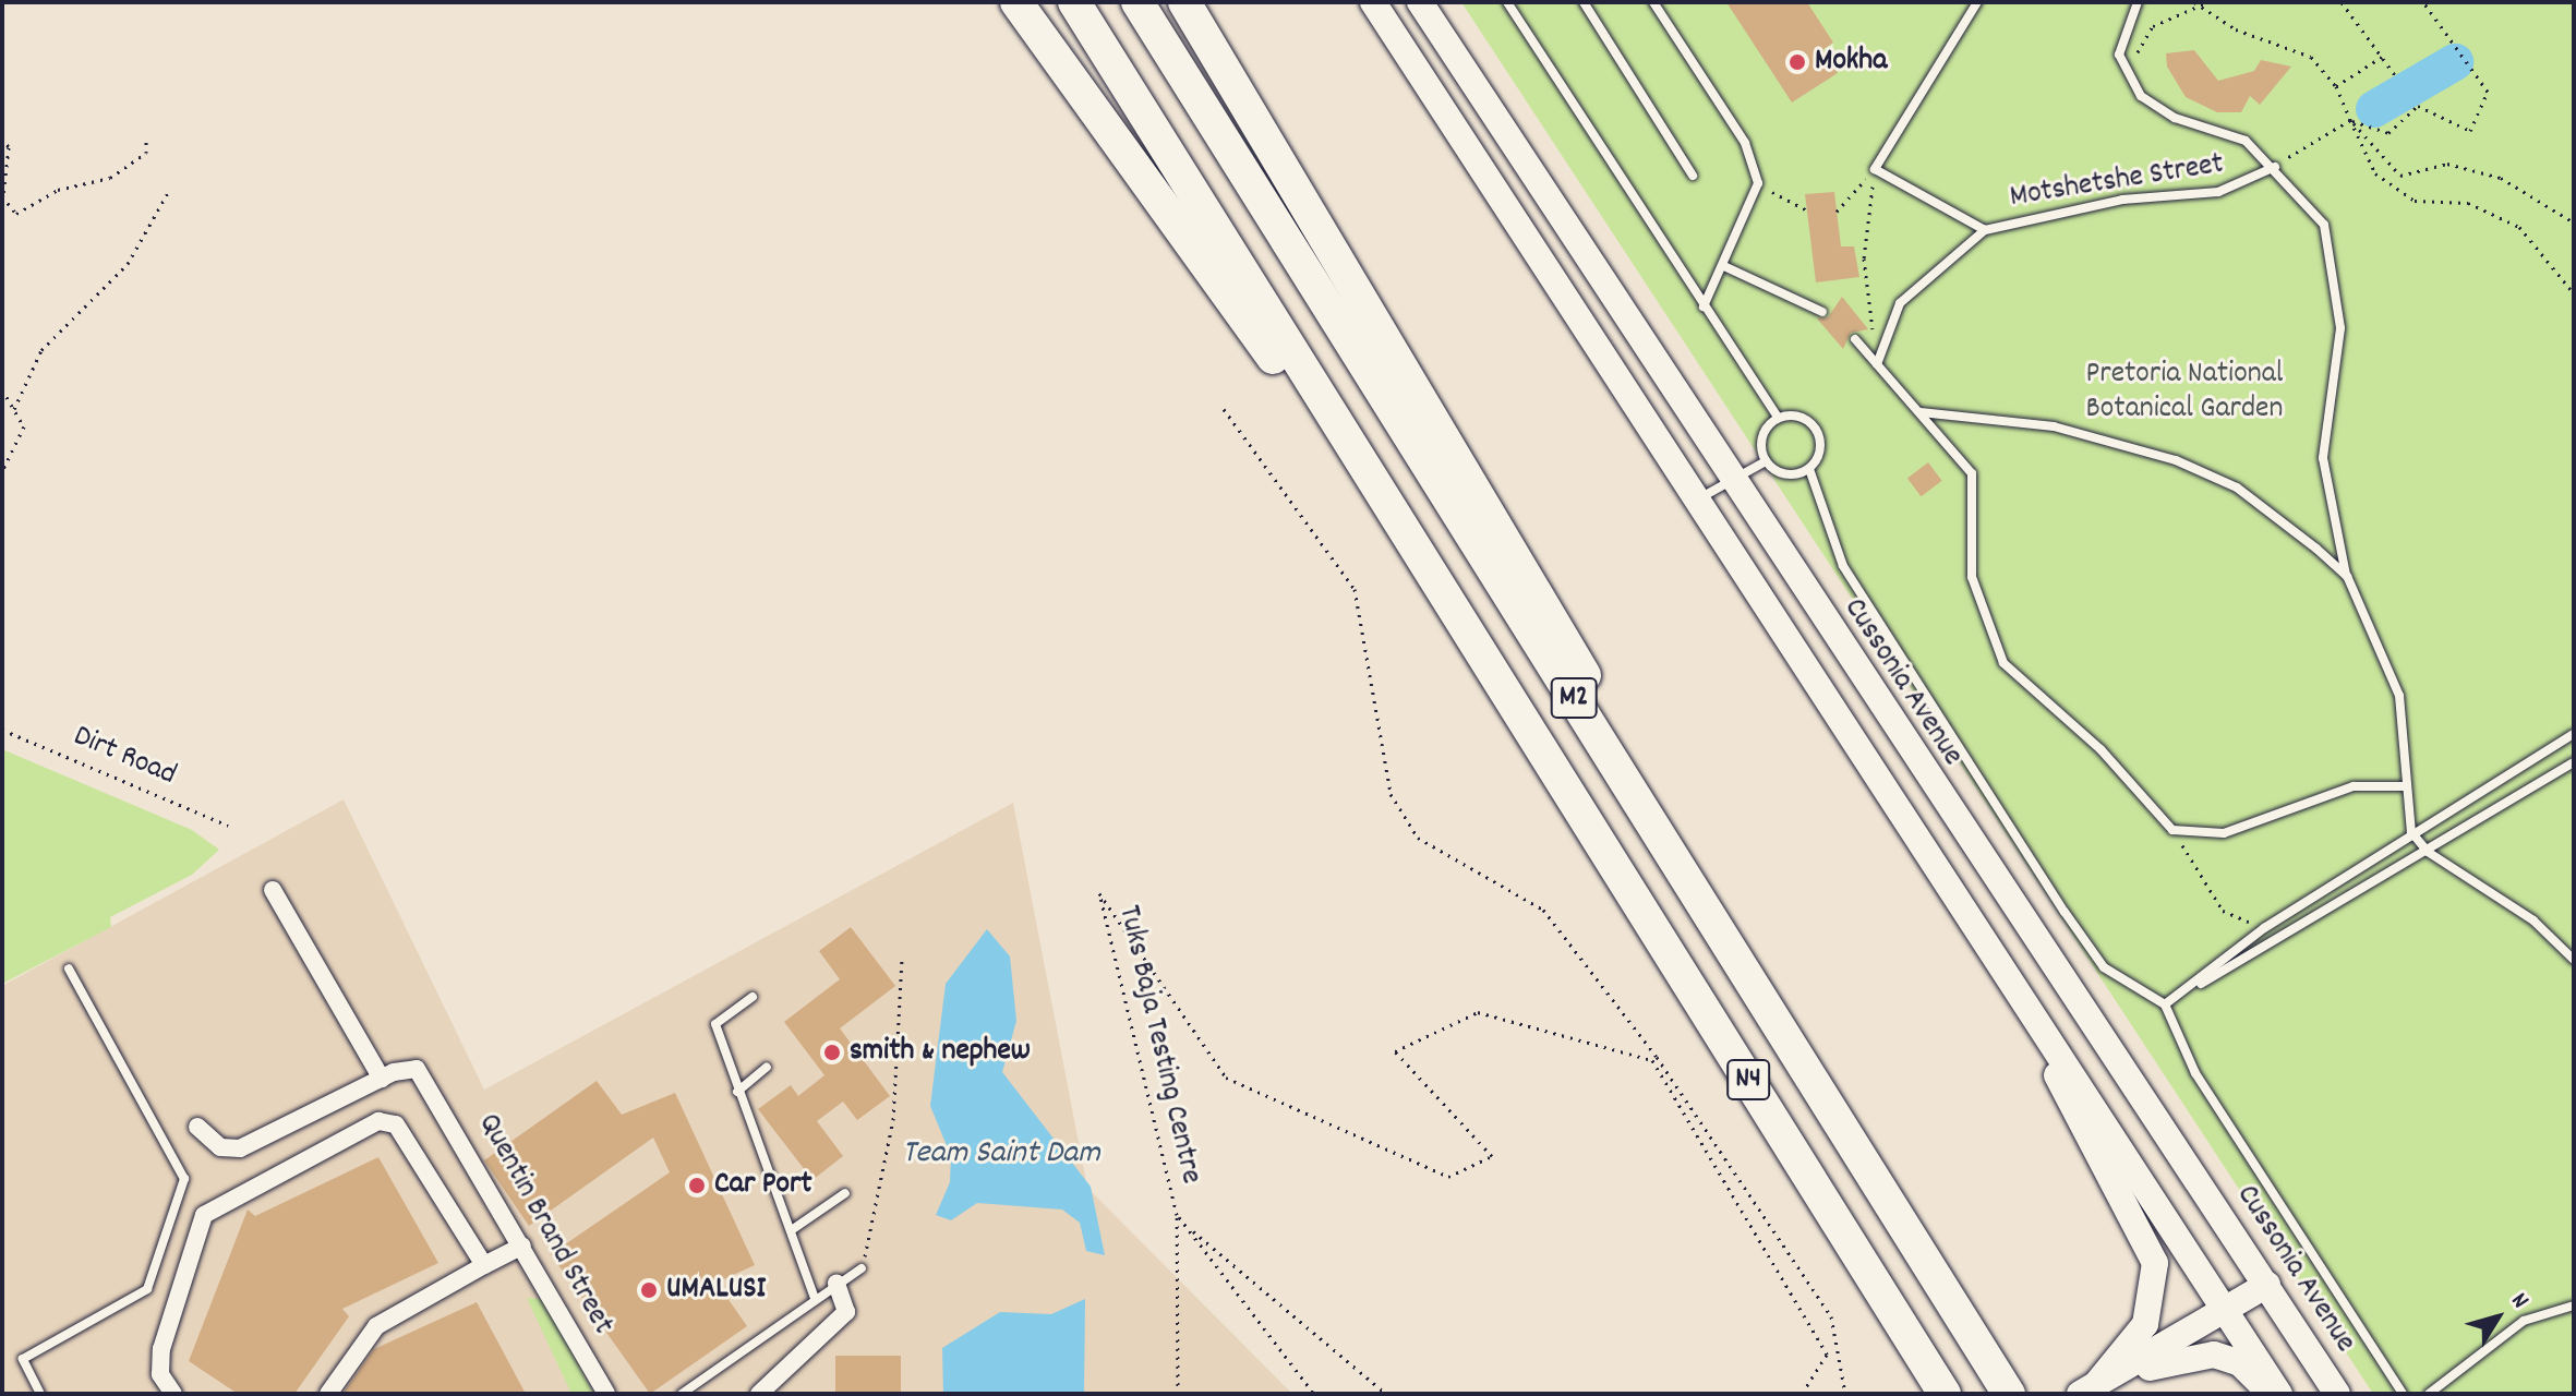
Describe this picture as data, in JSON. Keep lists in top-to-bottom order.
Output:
{
  "streets": {
    "highway": ["M2", "N4"],
    "main road": ["Cussonia Avenue"],
    "street": ["Quentin Brand Street"],
    "lane": ["Motshetshe Street"],
    "path": ["Dirt Road", "Tuks Baja Testing Centre"]
  },
  "crossings": [
    ["M2", "N4"]
  ],
  "water": ["Team Saint Dam"],
  "parks": ["Pretoria National Botanical Garden"],
  "places": [
    "Mokha",
    "smith & nephew",
    "Car Port",
    "UMALUSI"
  ],
  "north": "top right"
}
